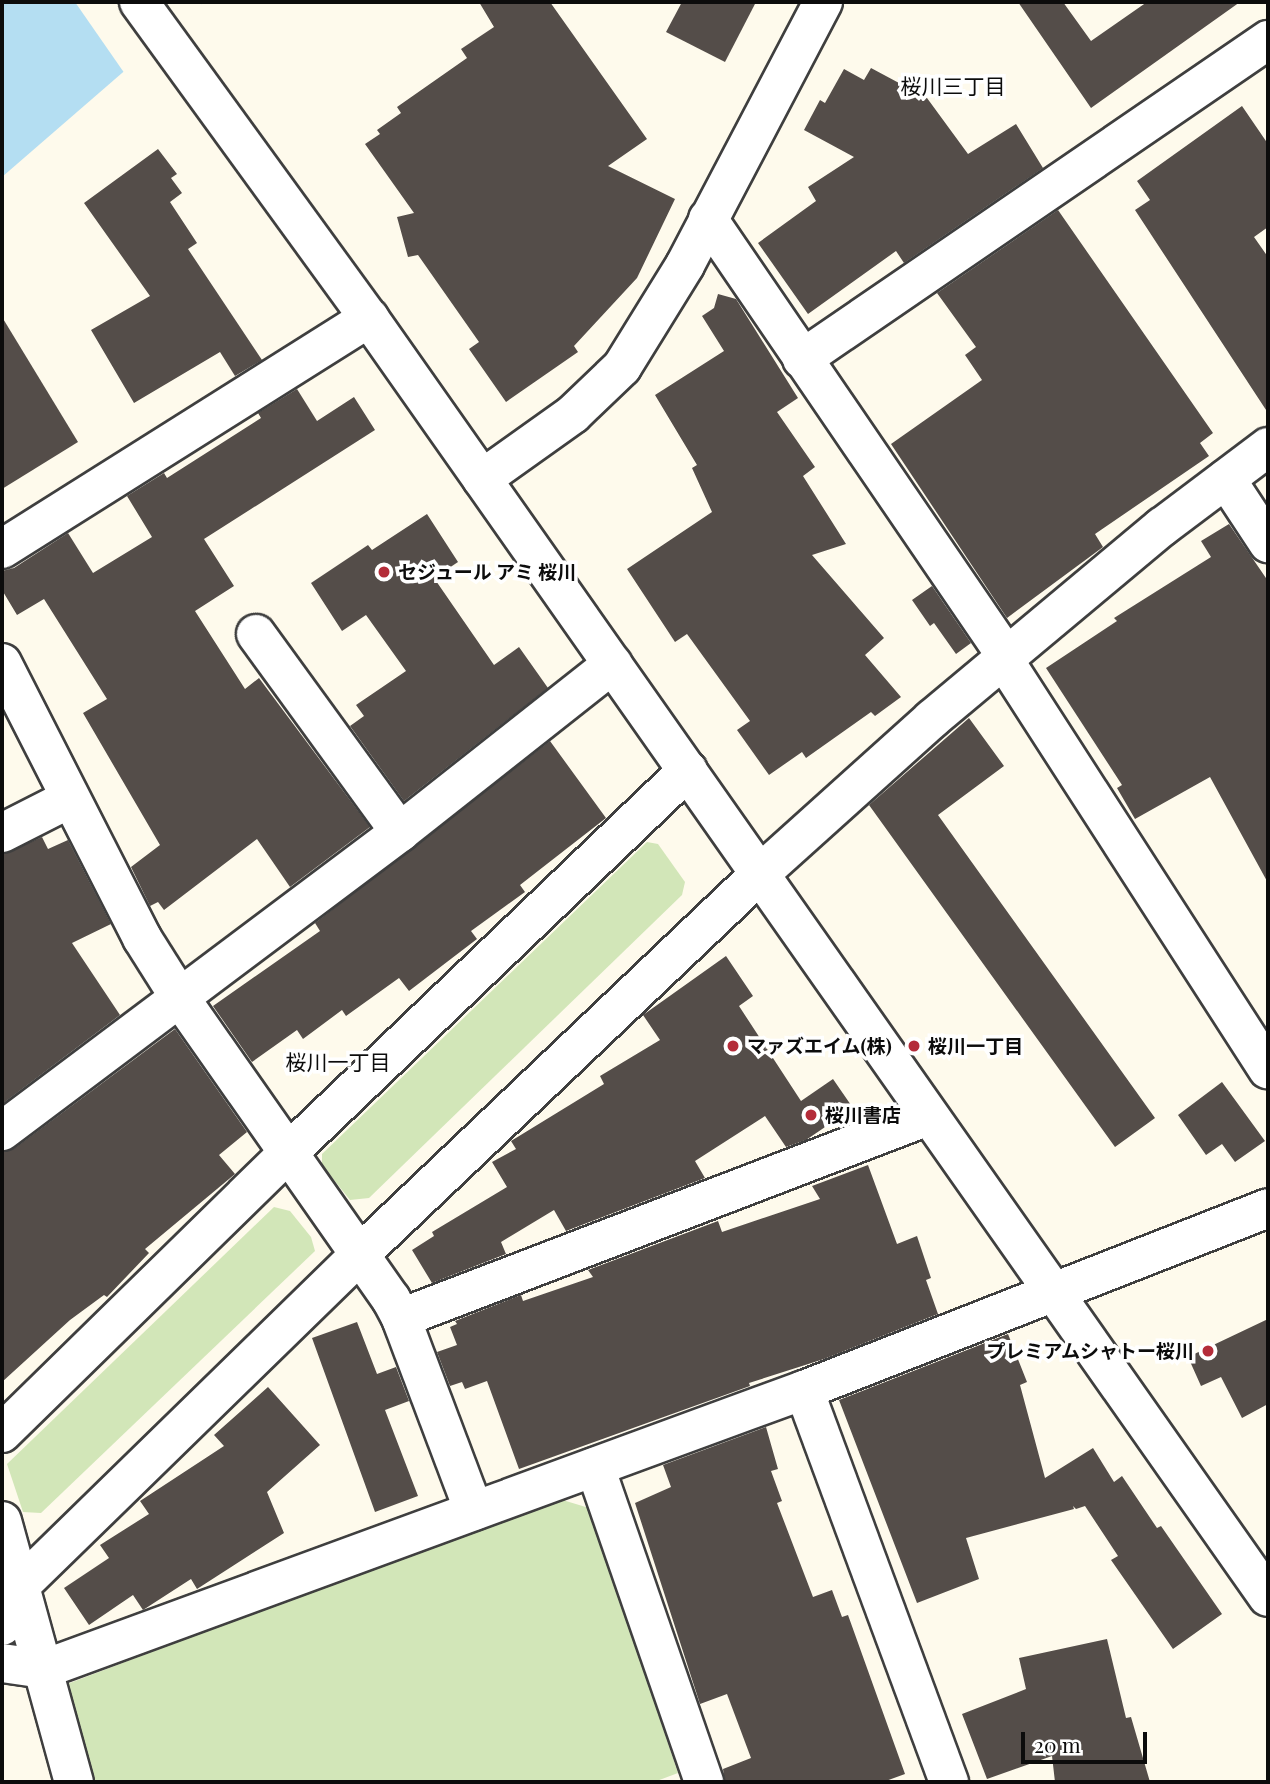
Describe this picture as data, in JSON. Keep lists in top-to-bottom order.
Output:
{
  "districts": ["桜川三丁目", "桜川一丁目"],
  "places": [
    "セジュール アミ 桜川",
    "マァズエイム(株)",
    "桜川一丁目",
    "桜川書店",
    "プレミアムシャトー桜川"
  ],
  "scale_bar": "20 m"
}
